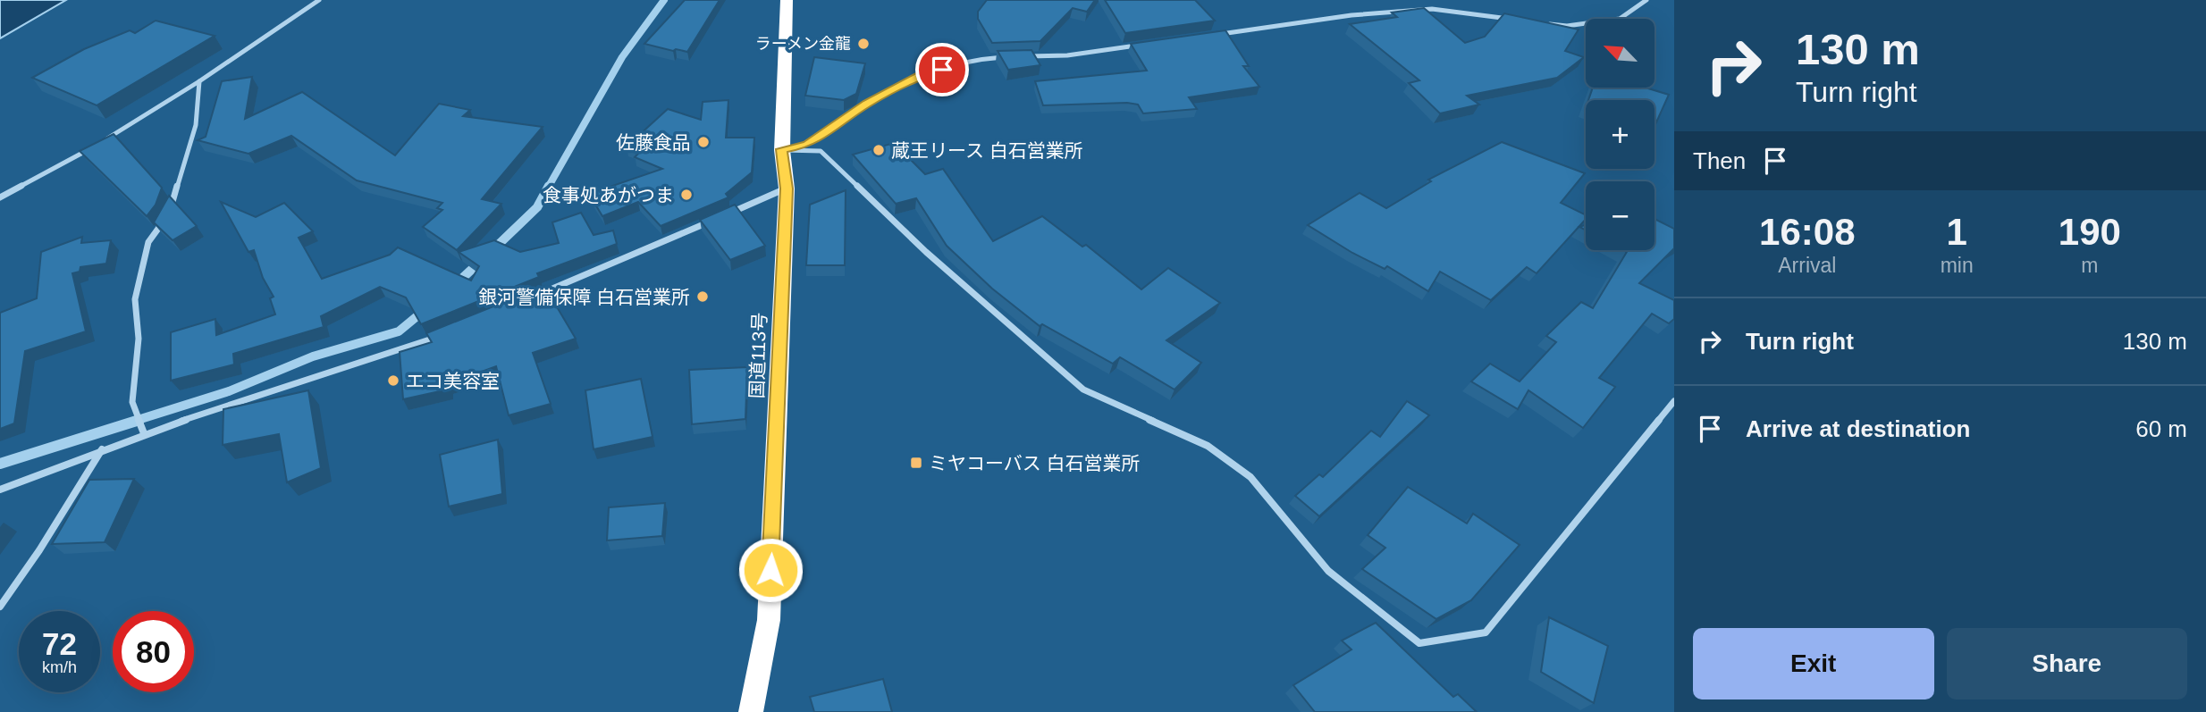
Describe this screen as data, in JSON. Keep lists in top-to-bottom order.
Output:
{
  "streets": {
    "highway": ["国道113号"]
  },
  "places": {
    "other": [
      "ラーメン金龍",
      "佐藤食品",
      "蔵王リース 白石営業所",
      "食事処あがつま",
      "銀河警備保障 白石営業所",
      "エコ美容室"
    ],
    "transit": ["ミヤコーバス 白石営業所"]
  },
  "north": "top left",
  "page": {
    "turn": ["130 m", "Turn right"],
    "map_buttons": ["+", "−"],
    "then": "Then",
    "eta": [
      "16:08",
      "Arrival",
      "1",
      "min",
      "190",
      "m"
    ],
    "list": [
      {
        "name": "Turn right",
        "value": "130 m"
      },
      {
        "name": "Arrive at destination",
        "value": "60 m"
      }
    ],
    "speed": "72 km/h",
    "limit": "80",
    "buttons": ["Exit", "Share"]
  }
}
